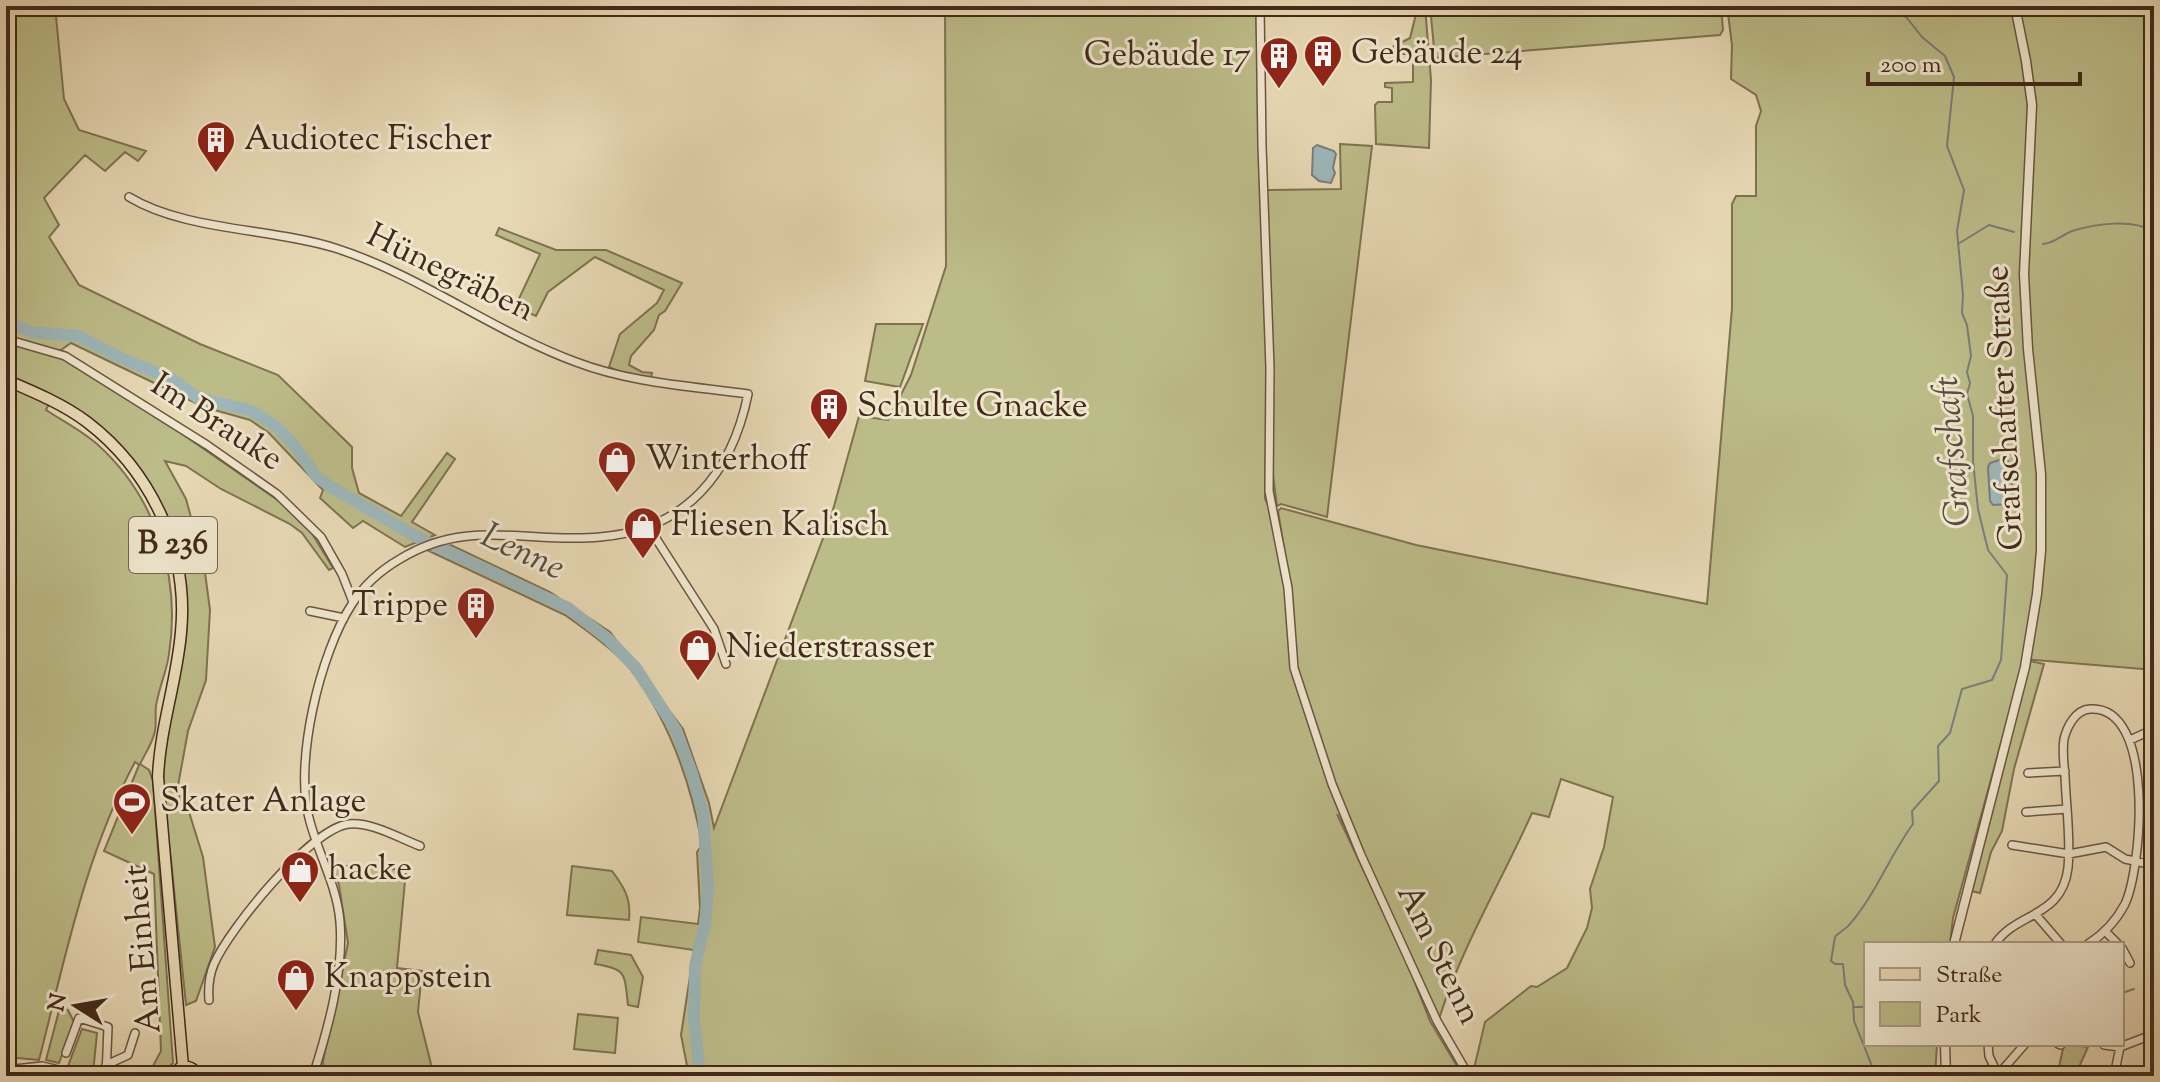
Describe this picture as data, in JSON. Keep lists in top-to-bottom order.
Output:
{
  "streets": {
    "main road": ["B 236", "Am Einheit"],
    "street": [
      "Hünegräben",
      "Grafschafter Straße",
      "Im Brauke",
      "Am Stenn"
    ]
  },
  "water": ["Grafschaft", "Lenne"],
  "places": {
    "building": [
      "Gebäude 24",
      "Gebäude 17",
      "Audiotec Fischer",
      "Schulte Gnacke",
      "Trippe"
    ],
    "shop": [
      "Winterhoff",
      "Fliesen Kalisch",
      "Niederstrasser",
      "hacke",
      "Knappstein"
    ],
    "sports": ["Skater Anlage"]
  },
  "legend": ["Straße", "Park"],
  "scale_bar": "200 m",
  "north": "left"
}
